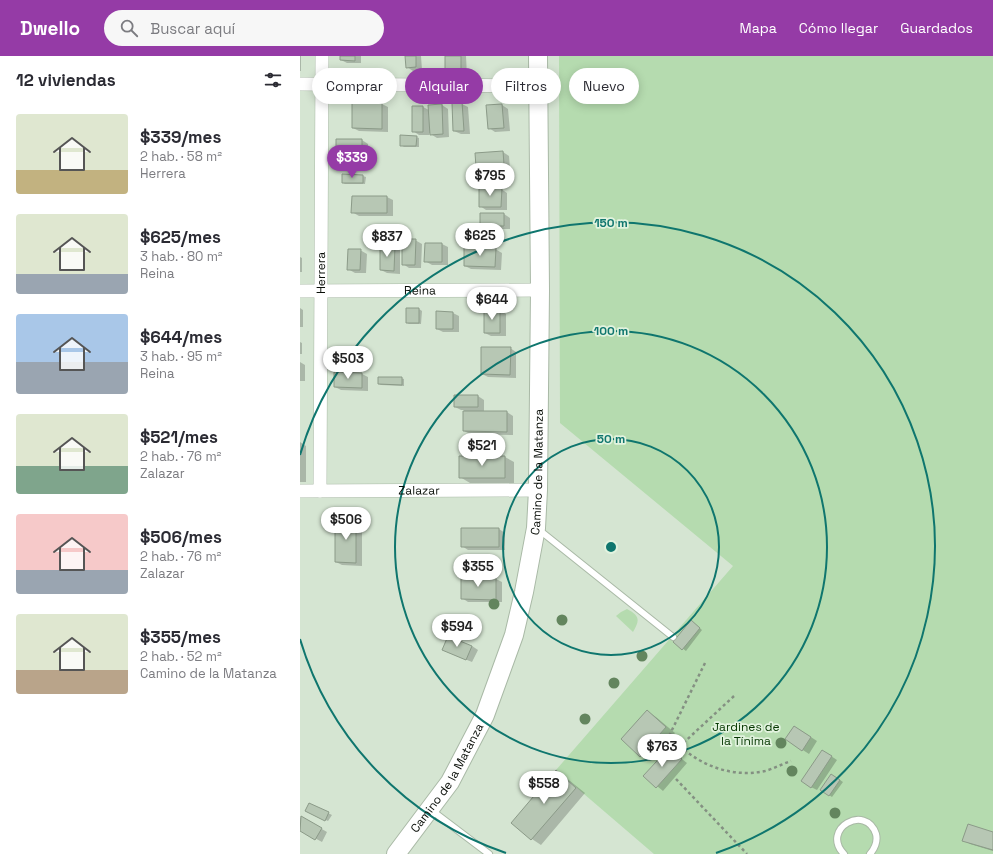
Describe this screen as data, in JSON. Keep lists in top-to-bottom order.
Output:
{
  "streets": {
    "street": [
      "Herrera",
      "Reina",
      "Camino de la Matanza",
      "Zalazar"
    ]
  },
  "crossings": [
    ["Herrera", "Reina"],
    ["Herrera", "Zalazar"],
    ["Reina", "Camino de la Matanza"],
    ["Camino de la Matanza", "Zalazar"]
  ],
  "parks": ["Jardines de la Tínima"],
  "page": {
    "header": "Dwello",
    "search": "Buscar aquí",
    "nav": ["Mapa", "Cómo llegar", "Guardados"],
    "heading": "12 viviendas",
    "chip": [
      "Comprar",
      "Alquilar",
      "Filtros",
      "Nuevo"
    ],
    "list": [
      {
        "name": "$339/mes",
        "note": "2 hab. · 58 m² · Herrera"
      },
      {
        "name": "$625/mes",
        "note": "3 hab. · 80 m² · Reina"
      },
      {
        "name": "$644/mes",
        "note": "3 hab. · 95 m² · Reina"
      },
      {
        "name": "$521/mes",
        "note": "2 hab. · 76 m² · Zalazar"
      },
      {
        "name": "$506/mes",
        "note": "2 hab. · 76 m² · Zalazar"
      },
      {
        "name": "$355/mes",
        "note": "2 hab. · 52 m² · Camino de la Matanza"
      }
    ],
    "price": [
      "$339",
      "$795",
      "$625",
      "$837",
      "$644",
      "$503",
      "$521",
      "$506",
      "$355",
      "$594",
      "$763",
      "$558"
    ]
  },
  "rings": ["150 m", "100 m", "50 m"]
}
